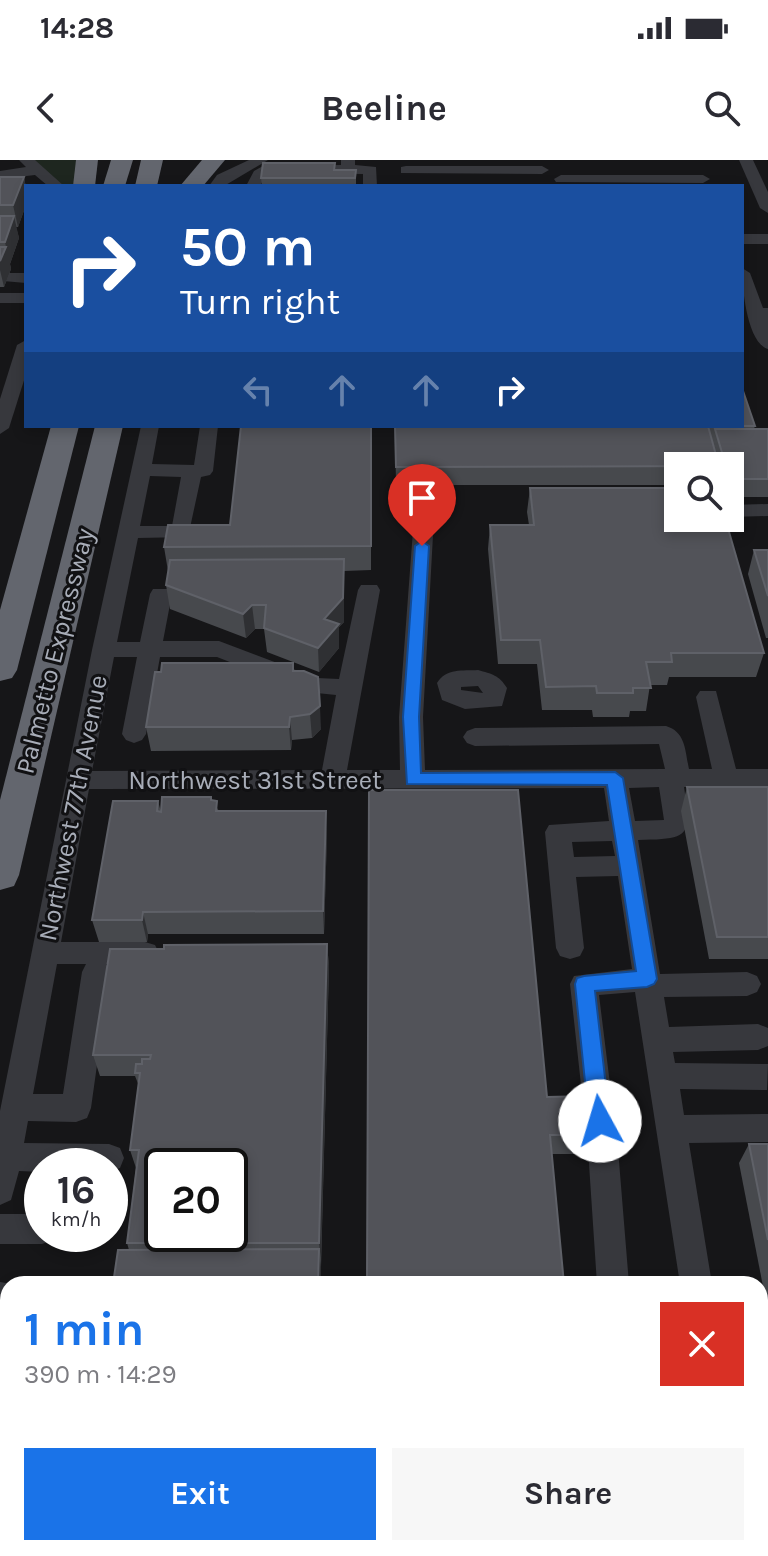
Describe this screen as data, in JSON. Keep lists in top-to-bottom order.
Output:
{
  "streets": {
    "highway": ["Palmetto Expressway"],
    "street": ["Northwest 31st Street", "Northwest 77th Avenue"]
  },
  "crossings": [
    ["Northwest 31st Street", "Northwest 77th Avenue"]
  ],
  "page": {
    "status": "14:28",
    "header": "Beeline",
    "turn": ["50 m", "Turn right"],
    "speed": "16 km/h",
    "limit": "20",
    "heading": ["1 min", "390 m · 14:29"],
    "buttons": ["Exit", "Share"]
  }
}
